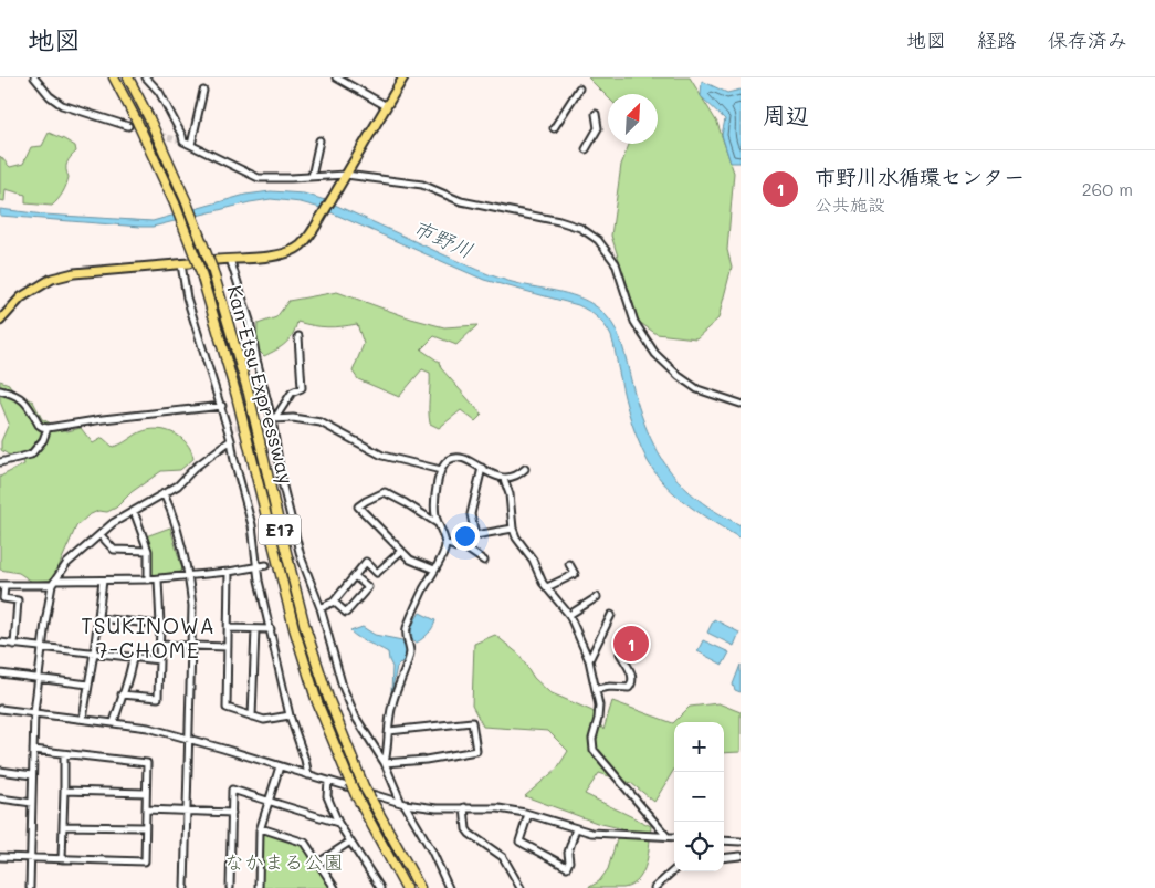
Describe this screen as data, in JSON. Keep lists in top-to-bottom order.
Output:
{
  "streets": {
    "highway": ["Kan-Etsu Expressway", "E17"]
  },
  "districts": ["TSUKINOWA 7-CHOME"],
  "water": ["市野川"],
  "parks": ["なかまる公園"],
  "north": "top right",
  "page": {
    "header": "地図",
    "nav": ["地図", "経路", "保存済み"],
    "heading": "周辺",
    "list": [
      {
        "mark": "1",
        "name": "市野川水循環センター",
        "note": "公共施設",
        "value": "260 m"
      }
    ],
    "pins": "1",
    "map_buttons": ["+", "−"]
  }
}
